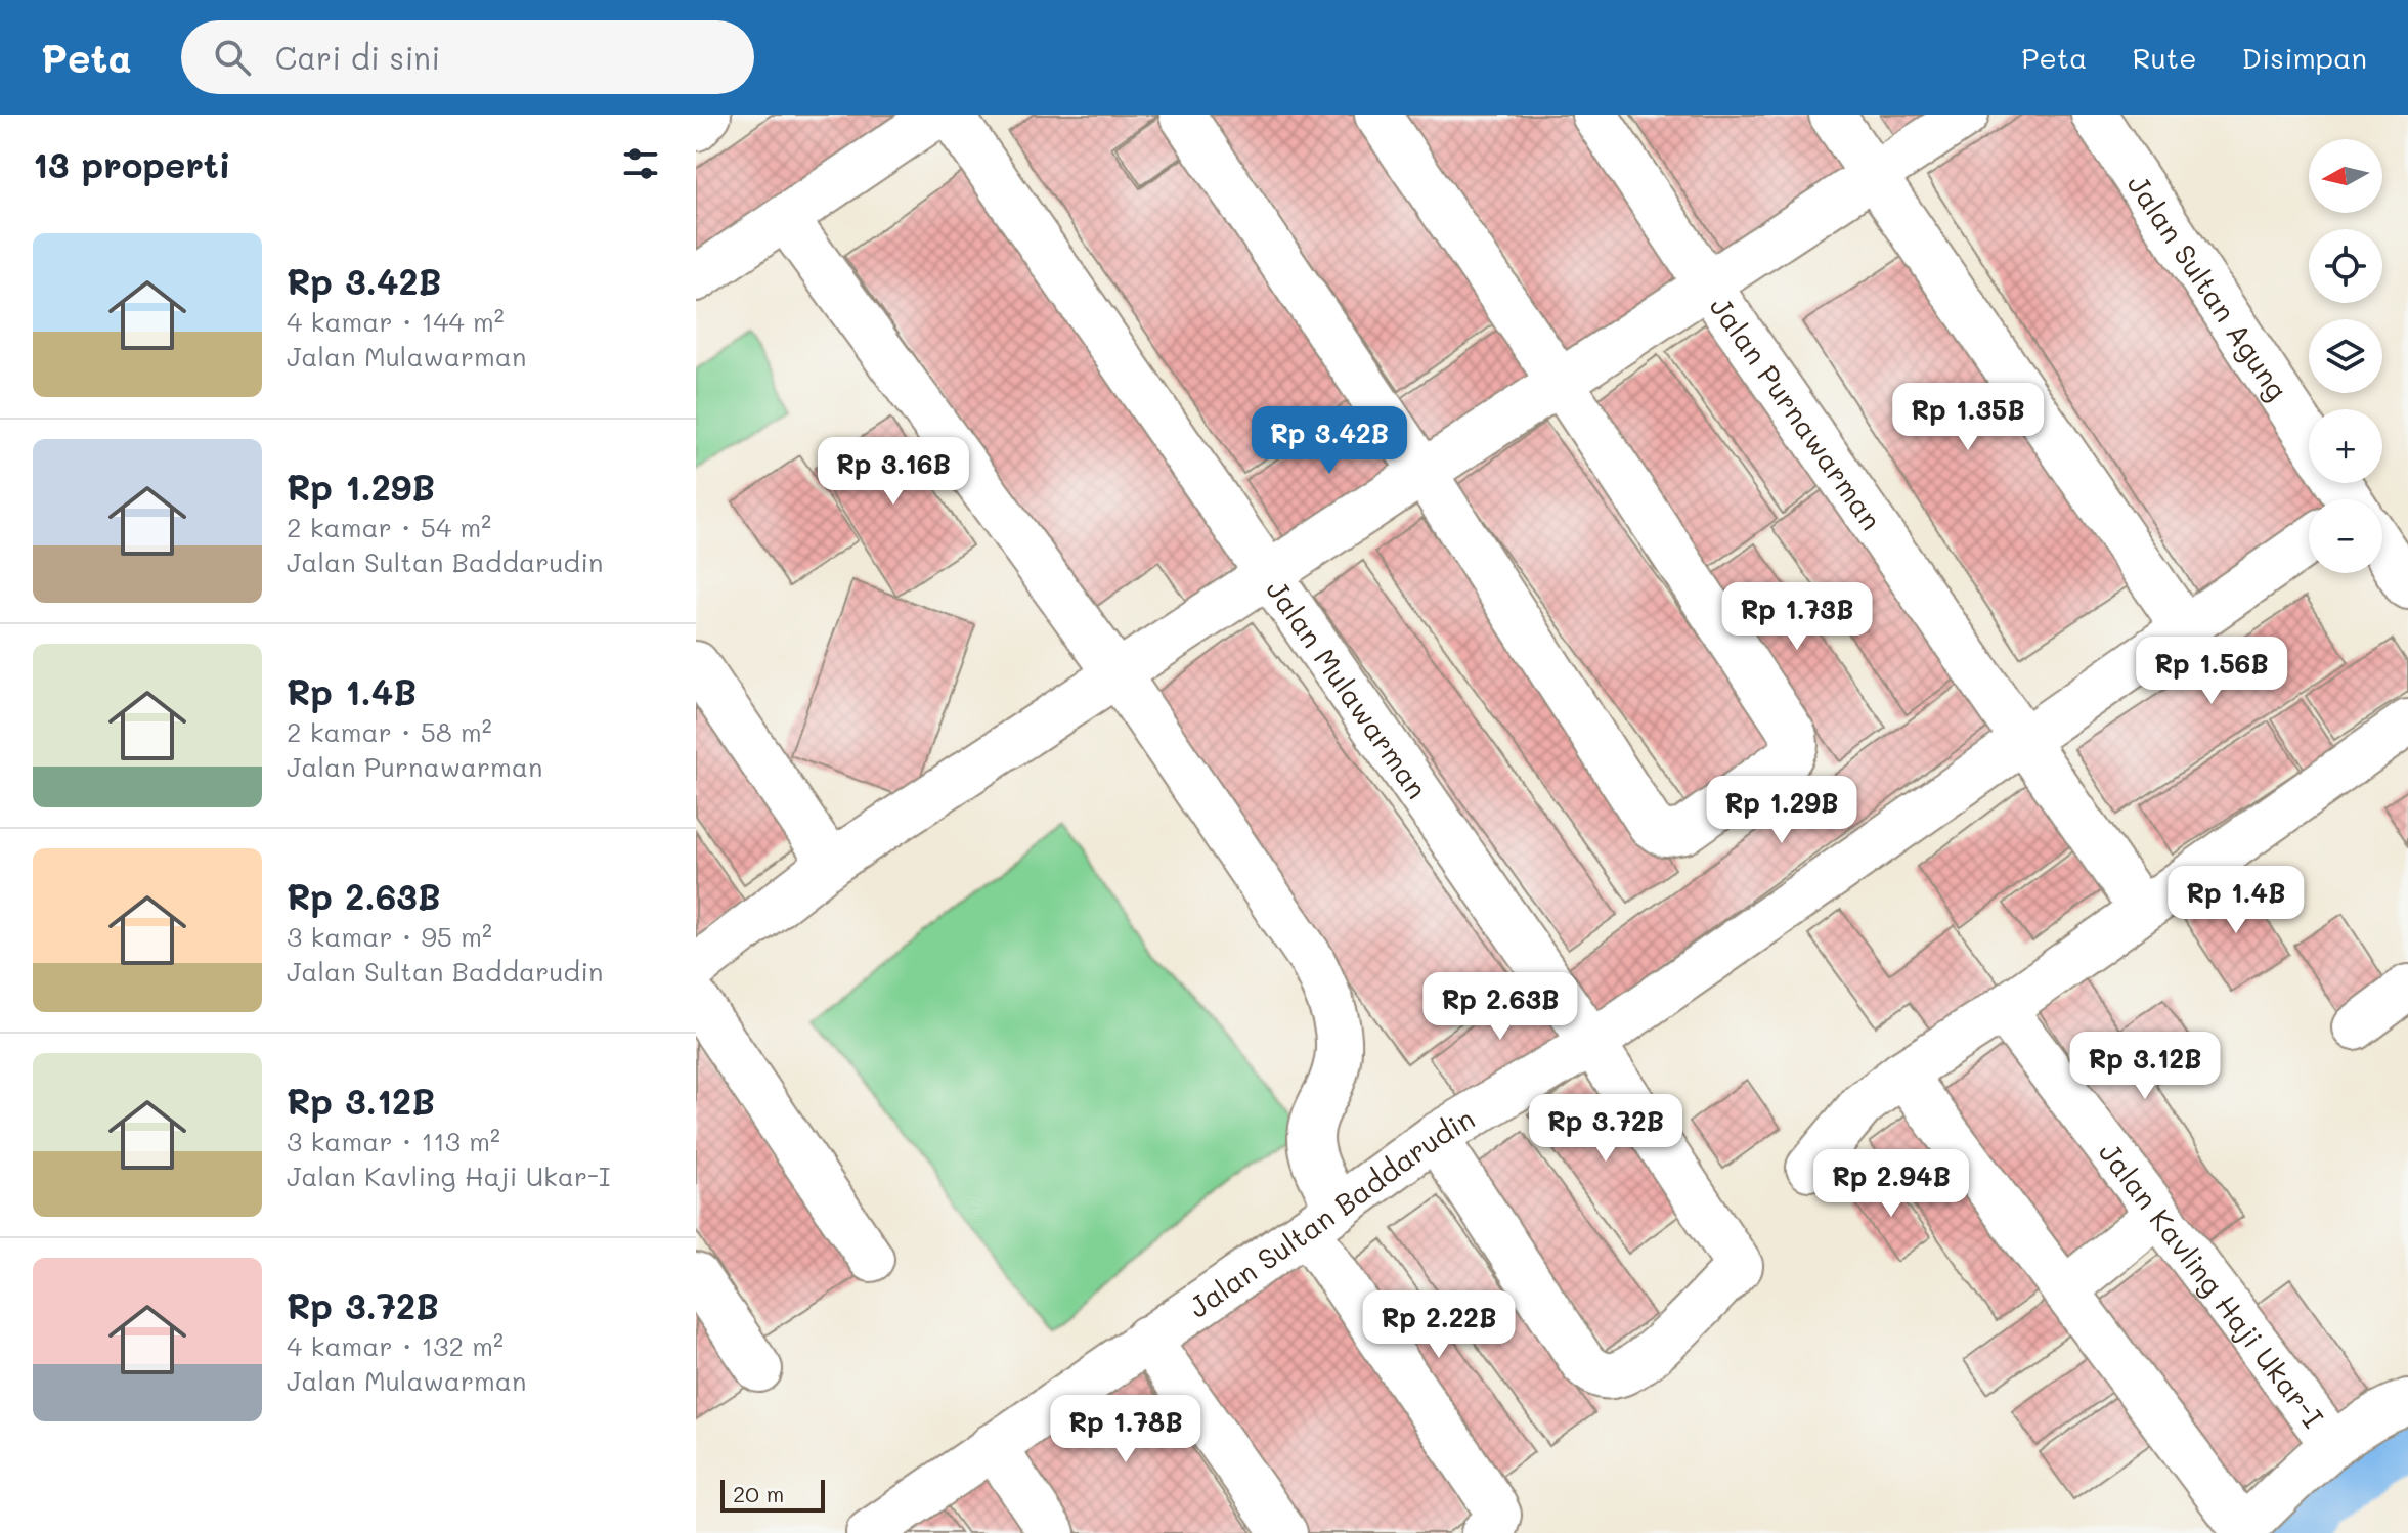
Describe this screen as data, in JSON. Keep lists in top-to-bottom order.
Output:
{
  "streets": {
    "street": [
      "Jalan Sultan Agung",
      "Jalan Purnawarman",
      "Jalan Mulawarman",
      "Jalan Sultan Baddarudin",
      "Jalan Kavling Haji Ukar-I"
    ]
  },
  "crossings": [
    ["Jalan Purnawarman", "Jalan Sultan Baddarudin"],
    ["Jalan Mulawarman", "Jalan Sultan Baddarudin"]
  ],
  "scale_bar": "20 m",
  "north": "left",
  "page": {
    "header": "Peta",
    "search": "Cari di sini",
    "nav": ["Peta", "Rute", "Disimpan"],
    "heading": "13 properti",
    "map_buttons": ["+", "−"],
    "list": [
      {
        "name": "Rp 3.42B",
        "note": "4 kamar · 144 m² · Jalan Mulawarman"
      },
      {
        "name": "Rp 1.29B",
        "note": "2 kamar · 54 m² · Jalan Sultan Baddarudin"
      },
      {
        "name": "Rp 1.4B",
        "note": "2 kamar · 58 m² · Jalan Purnawarman"
      },
      {
        "name": "Rp 2.63B",
        "note": "3 kamar · 95 m² · Jalan Sultan Baddarudin"
      },
      {
        "name": "Rp 3.12B",
        "note": "3 kamar · 113 m² · Jalan Kavling Haji Ukar-I"
      },
      {
        "name": "Rp 3.72B",
        "note": "4 kamar · 132 m² · Jalan Mulawarman"
      }
    ],
    "price": [
      "Rp 1.35B",
      "Rp 3.42B",
      "Rp 3.16B",
      "Rp 1.73B",
      "Rp 1.56B",
      "Rp 1.29B",
      "Rp 1.4B",
      "Rp 2.63B",
      "Rp 3.12B",
      "Rp 3.72B",
      "Rp 2.94B",
      "Rp 2.22B",
      "Rp 1.78B"
    ],
    "scale": "20 m"
  }
}
